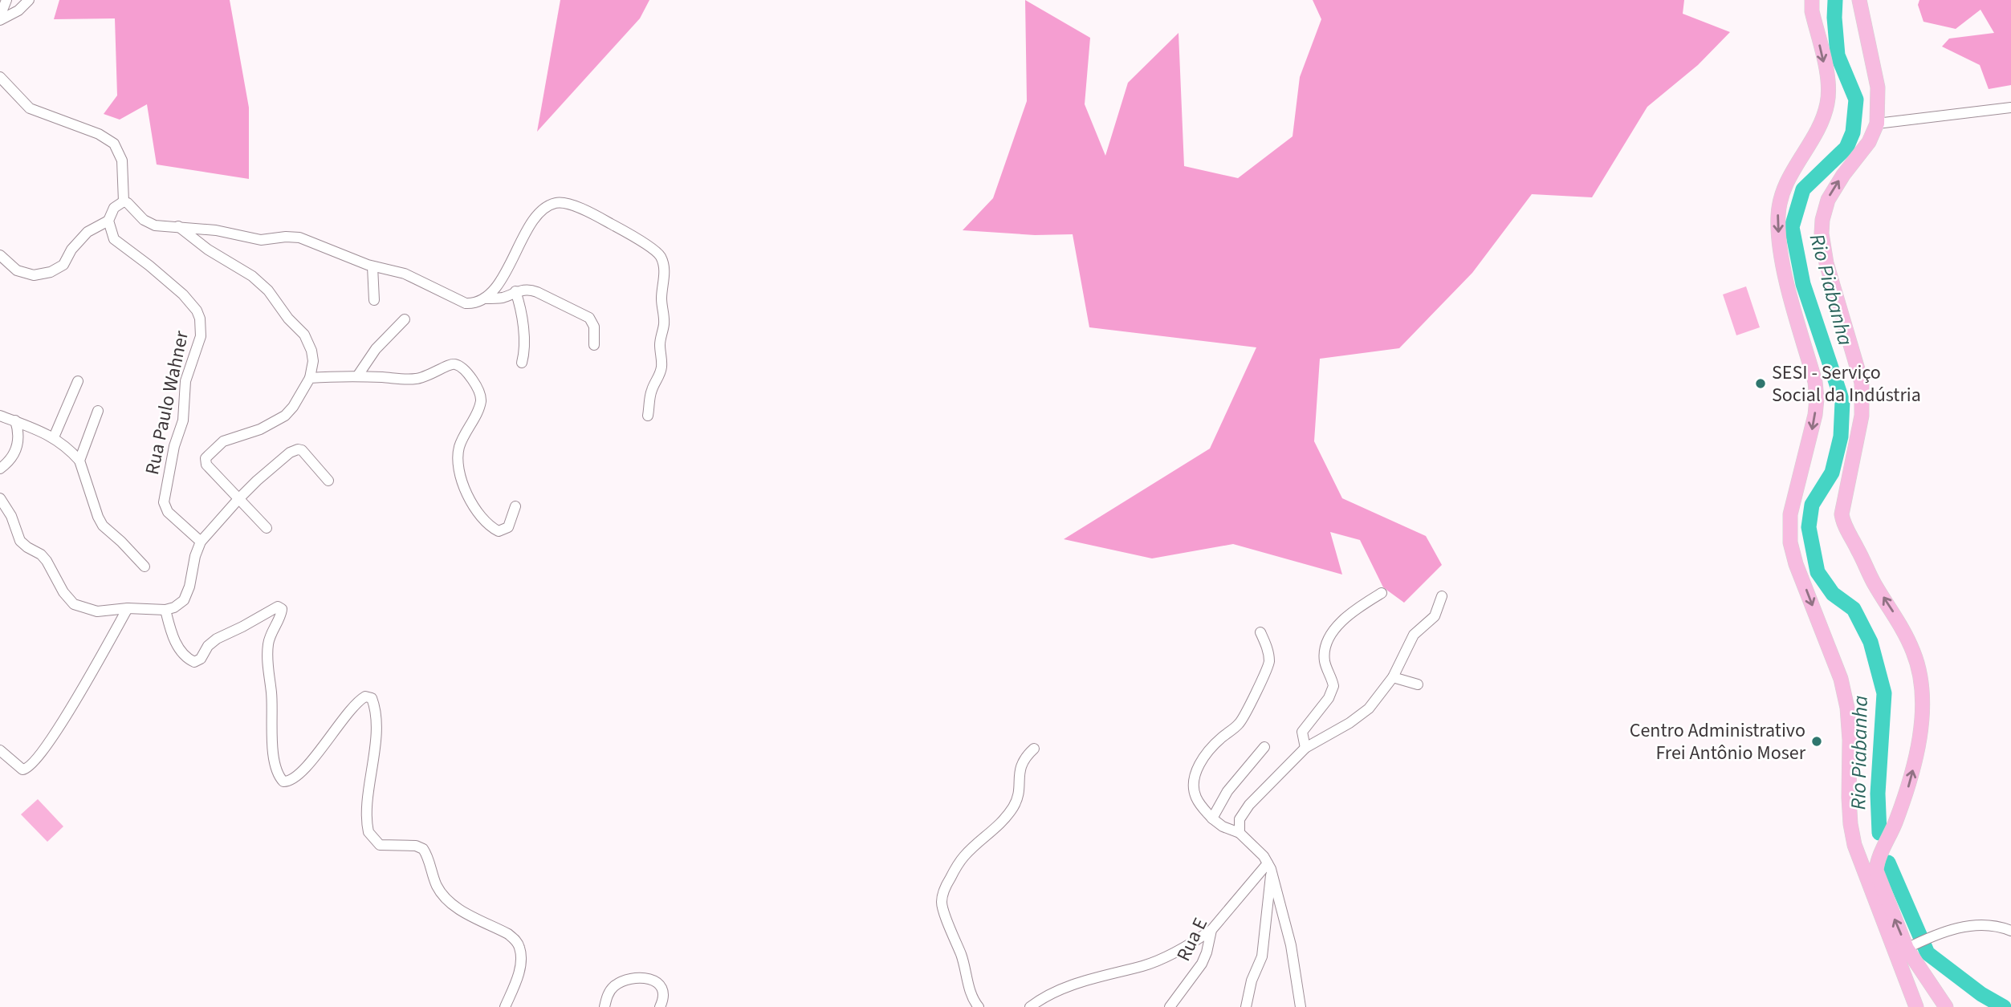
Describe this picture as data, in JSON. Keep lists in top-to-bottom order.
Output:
{
  "streets": {
    "street": ["Rua Paulo Wahner", "Rua E"]
  },
  "water": ["Rio Piabanha"],
  "places": ["SESI - Serviço Social da Indústria", "Centro Administrativo Frei Antônio Moser"]
}
